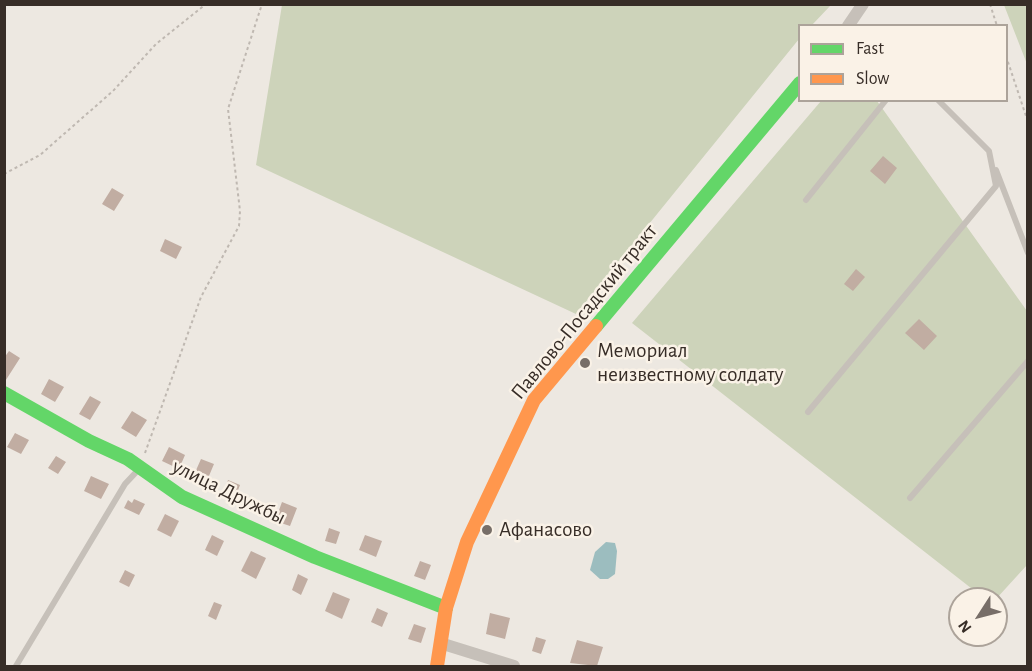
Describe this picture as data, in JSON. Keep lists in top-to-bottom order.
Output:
{
  "streets": {
    "street": ["Павлово-Посадский тракт", "улица Дружбы"]
  },
  "crossings": [
    ["Павлово-Посадский тракт", "улица Дружбы"]
  ],
  "places": ["Мемориал неизвестному солдату", "Афанасово"],
  "legend": ["Fast", "Slow"],
  "north": "bottom left"
}
